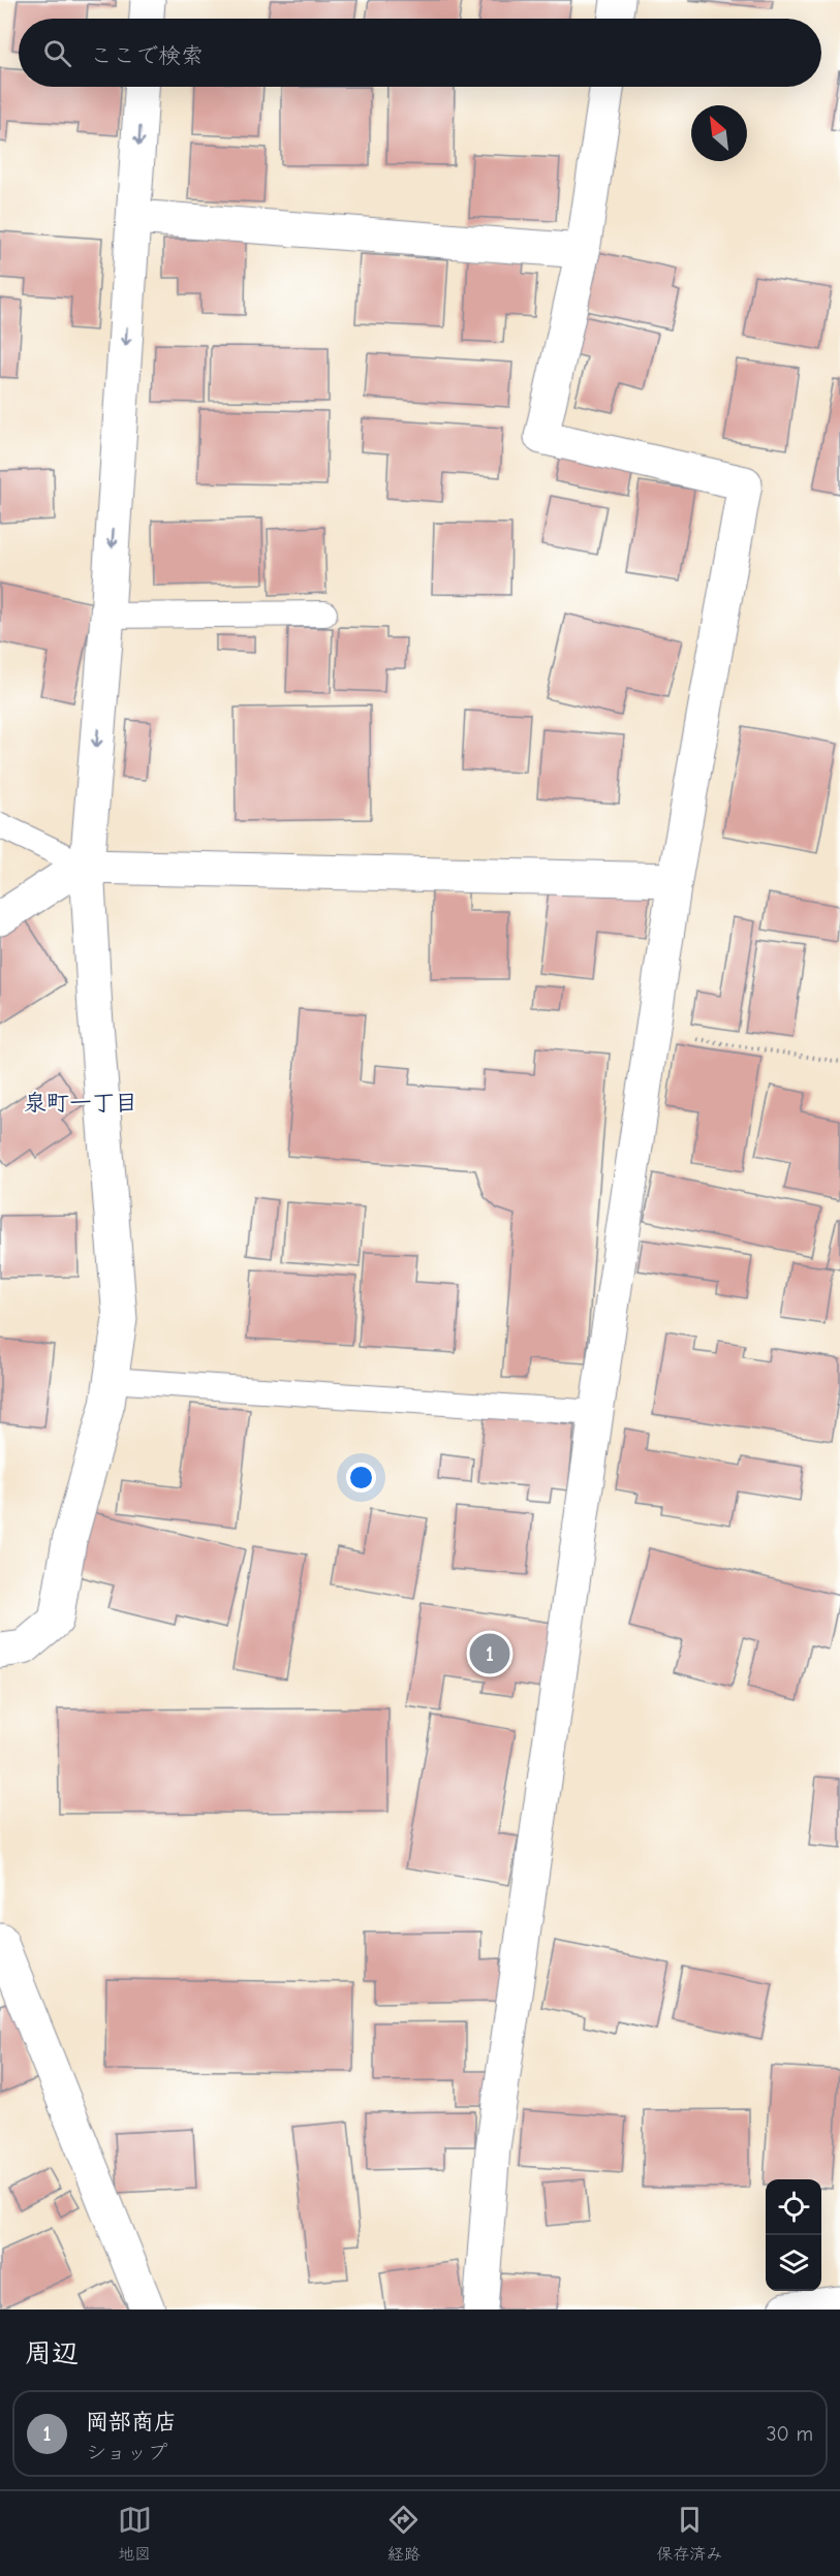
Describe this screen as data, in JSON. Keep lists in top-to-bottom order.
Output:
{
  "districts": ["泉町一丁目"],
  "north": "top left",
  "page": {
    "search": "ここで検索",
    "pins": "1",
    "heading": "周辺",
    "list": [
      {
        "mark": "1",
        "name": "岡部商店",
        "note": "ショップ",
        "value": "30 m"
      }
    ],
    "nav": ["地図", "経路", "保存済み"]
  }
}
